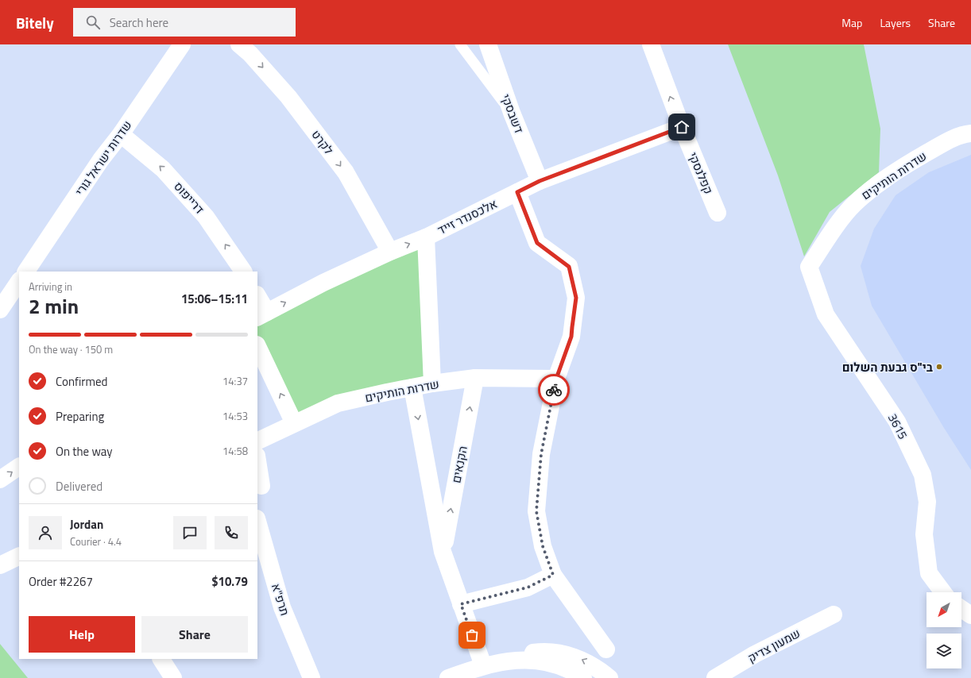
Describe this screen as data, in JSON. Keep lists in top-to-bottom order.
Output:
{
  "streets": {
    "street": [
      "דשבסקי",
      "לקרט",
      "שדרות ישראל גורי",
      "קפלנסקי",
      "שדרות הותיקים",
      "דרייפוס",
      "אלכסנדר זייד",
      "3615",
      "הקנאים",
      "תרפ\"א",
      "שמעון צדיק"
    ]
  },
  "crossings": [
    ["דשבסקי", "אלכסנדר זייד"],
    ["לקרט", "אלכסנדר זייד"],
    ["שדרות ישראל גורי", "דרייפוס"],
    ["קפלנסקי", "אלכסנדר זייד"],
    ["שדרות הותיקים", "3615"],
    ["שדרות הותיקים", "הקנאים"]
  ],
  "one_way": [
    "לקרט",
    "קפלנסקי",
    "דרייפוס",
    "אלכסנדר זייד"
  ],
  "places": ["בי\"ס גבעת השלום"],
  "north": "bottom left",
  "page": {
    "header": "Bitely",
    "search": "Search here",
    "nav": ["Map", "Layers", "Share"],
    "heading": ["2 min", "Arriving in", "15:06–15:11"],
    "panel": [
      "Jordan",
      "Courier · 4.4",
      "Order #2267",
      "$10.79"
    ],
    "bar": "On the way · 150 m",
    "list": [
      ["Confirmed", "14:37"],
      ["Preparing", "14:53"],
      ["On the way", "14:58"],
      "Delivered"
    ],
    "buttons": ["Help", "Share"]
  }
}
